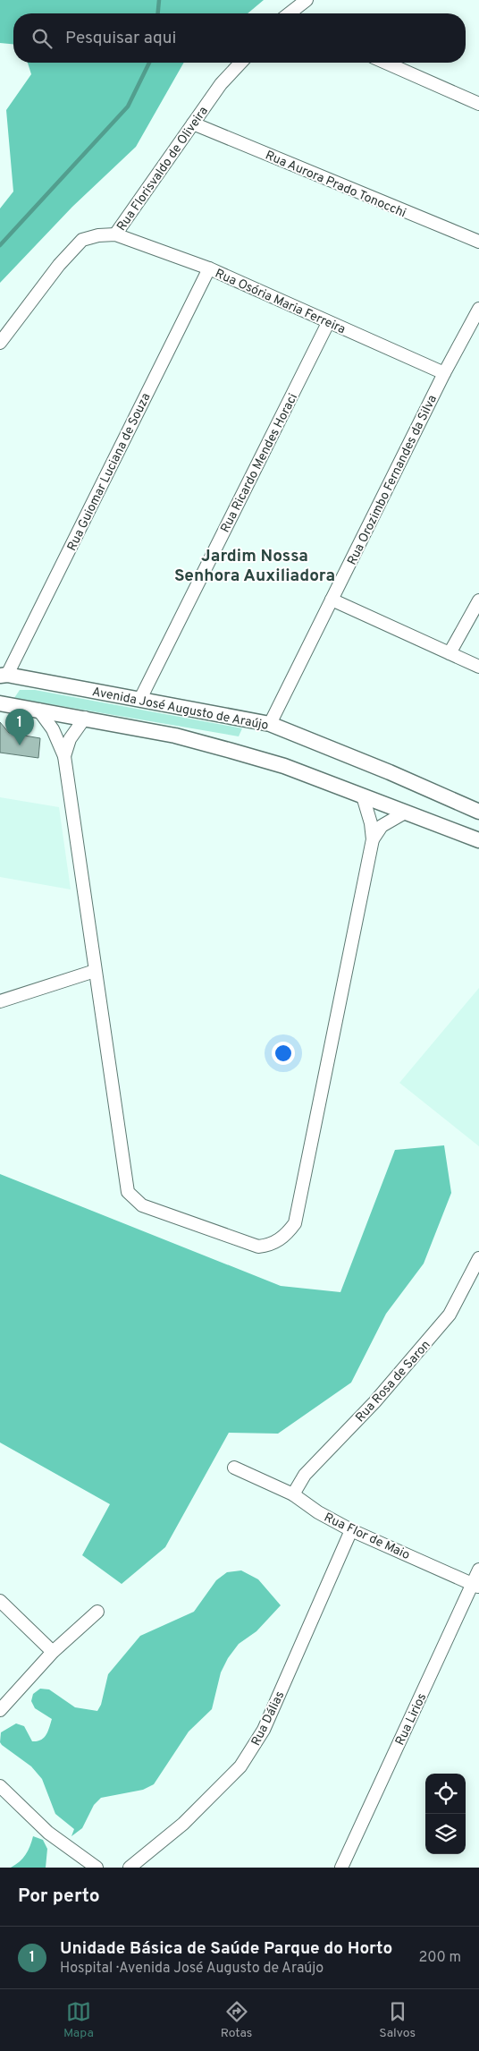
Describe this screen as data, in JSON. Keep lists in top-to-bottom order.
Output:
{
  "streets": {
    "street": [
      "Rua Florisvaldo de Oliveira",
      "Rua Aurora Prado Tonocchi",
      "Rua Osória Maria Ferreira",
      "Rua Ricardo Mendes Horaci",
      "Rua Guiomar Luciana de Souza",
      "Rua Orozimbo Fernandes da Silva",
      "Avenida José Augusto de Araújo",
      "Rua Rosa de Saron",
      "Rua Flor de Maio",
      "Rua Dálias",
      "Rua Lirios"
    ]
  },
  "crossings": [
    ["Rua Florisvaldo de Oliveira", "Rua Aurora Prado Tonocchi"],
    ["Rua Florisvaldo de Oliveira", "Rua Osória Maria Ferreira"],
    ["Rua Osória Maria Ferreira", "Rua Ricardo Mendes Horaci"],
    ["Rua Osória Maria Ferreira", "Rua Guiomar Luciana de Souza"],
    ["Rua Osória Maria Ferreira", "Rua Orozimbo Fernandes da Silva"],
    ["Rua Ricardo Mendes Horaci", "Avenida José Augusto de Araújo"],
    ["Rua Guiomar Luciana de Souza", "Avenida José Augusto de Araújo"],
    ["Rua Orozimbo Fernandes da Silva", "Avenida José Augusto de Araújo"],
    ["Rua Rosa de Saron", "Rua Flor de Maio"],
    ["Rua Flor de Maio", "Rua Dálias"],
    ["Rua Flor de Maio", "Rua Lirios"]
  ],
  "districts": ["Jardim Nossa Senhora Auxiliadora"],
  "page": {
    "search": "Pesquisar aqui",
    "pins": "1",
    "heading": "Por perto",
    "list": [
      {
        "mark": "1",
        "name": "Unidade Básica de Saúde Parque do Horto",
        "note": "Hospital · Avenida José Augusto de Araújo",
        "value": "200 m"
      }
    ],
    "nav": ["Mapa", "Rotas", "Salvos"]
  }
}
